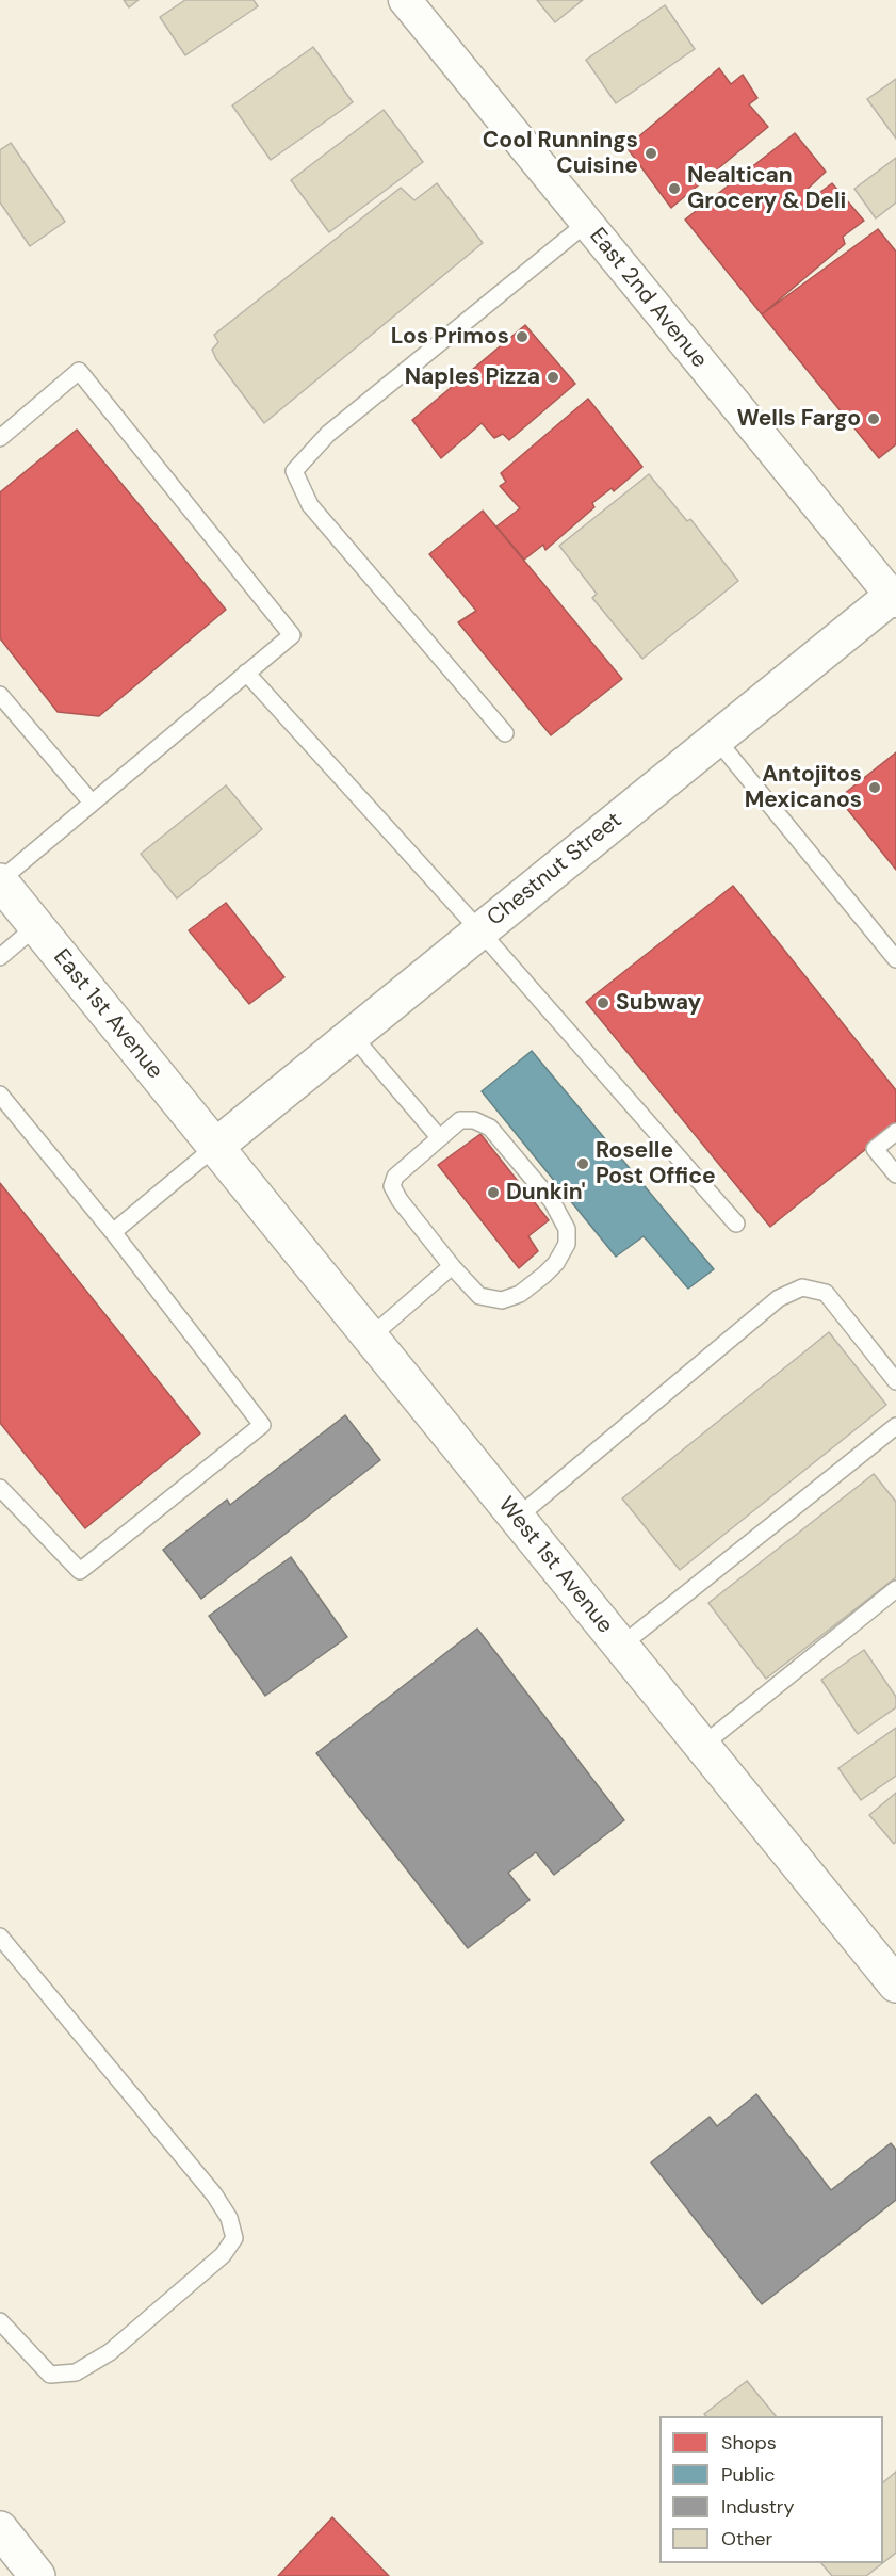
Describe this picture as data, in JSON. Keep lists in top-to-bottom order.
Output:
{
  "streets": {
    "street": [
      "East 2nd Avenue",
      "Chestnut Street",
      "East 1st Avenue",
      "West 1st Avenue"
    ]
  },
  "crossings": [
    ["East 2nd Avenue", "Chestnut Street"],
    ["Chestnut Street", "East 1st Avenue"],
    ["Chestnut Street", "West 1st Avenue"],
    ["East 1st Avenue", "West 1st Avenue"]
  ],
  "places": [
    "Cool Runnings Cuisine",
    "Nealtican Grocery & Deli",
    "Los Primos",
    "Naples Pizza",
    "Wells Fargo",
    "Antojitos Mexicanos",
    "Subway",
    "Roselle Post Office",
    "Dunkin'"
  ],
  "legend": [
    "Shops",
    "Public",
    "Industry",
    "Other"
  ]
}
